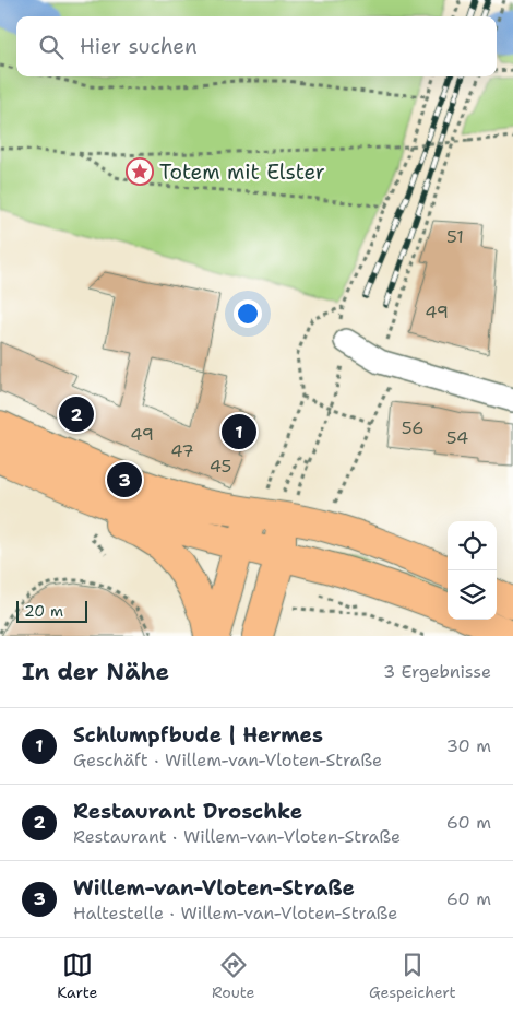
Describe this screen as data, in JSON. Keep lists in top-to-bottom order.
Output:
{
  "places": {
    "place": ["Totem mit Elster"]
  },
  "house_numbers": [
    "51",
    "49",
    "56",
    "49",
    "54",
    "47",
    "45"
  ],
  "scale_bar": "20 m",
  "page": {
    "search": "Hier suchen",
    "pins": ["2", "1", "3"],
    "scale": "20 m",
    "heading": ["In der Nähe", "3 Ergebnisse"],
    "list": [
      {
        "mark": "1",
        "name": "Schlumpfbude | Hermes",
        "note": "Geschäft · Willem-van-Vloten-Straße",
        "value": "30 m"
      },
      {
        "mark": "2",
        "name": "Restaurant Droschke",
        "note": "Restaurant · Willem-van-Vloten-Straße",
        "value": "60 m"
      },
      {
        "mark": "3",
        "name": "Willem-van-Vloten-Straße",
        "note": "Haltestelle · Willem-van-Vloten-Straße",
        "value": "60 m"
      }
    ],
    "nav": ["Karte", "Route", "Gespeichert"]
  }
}
